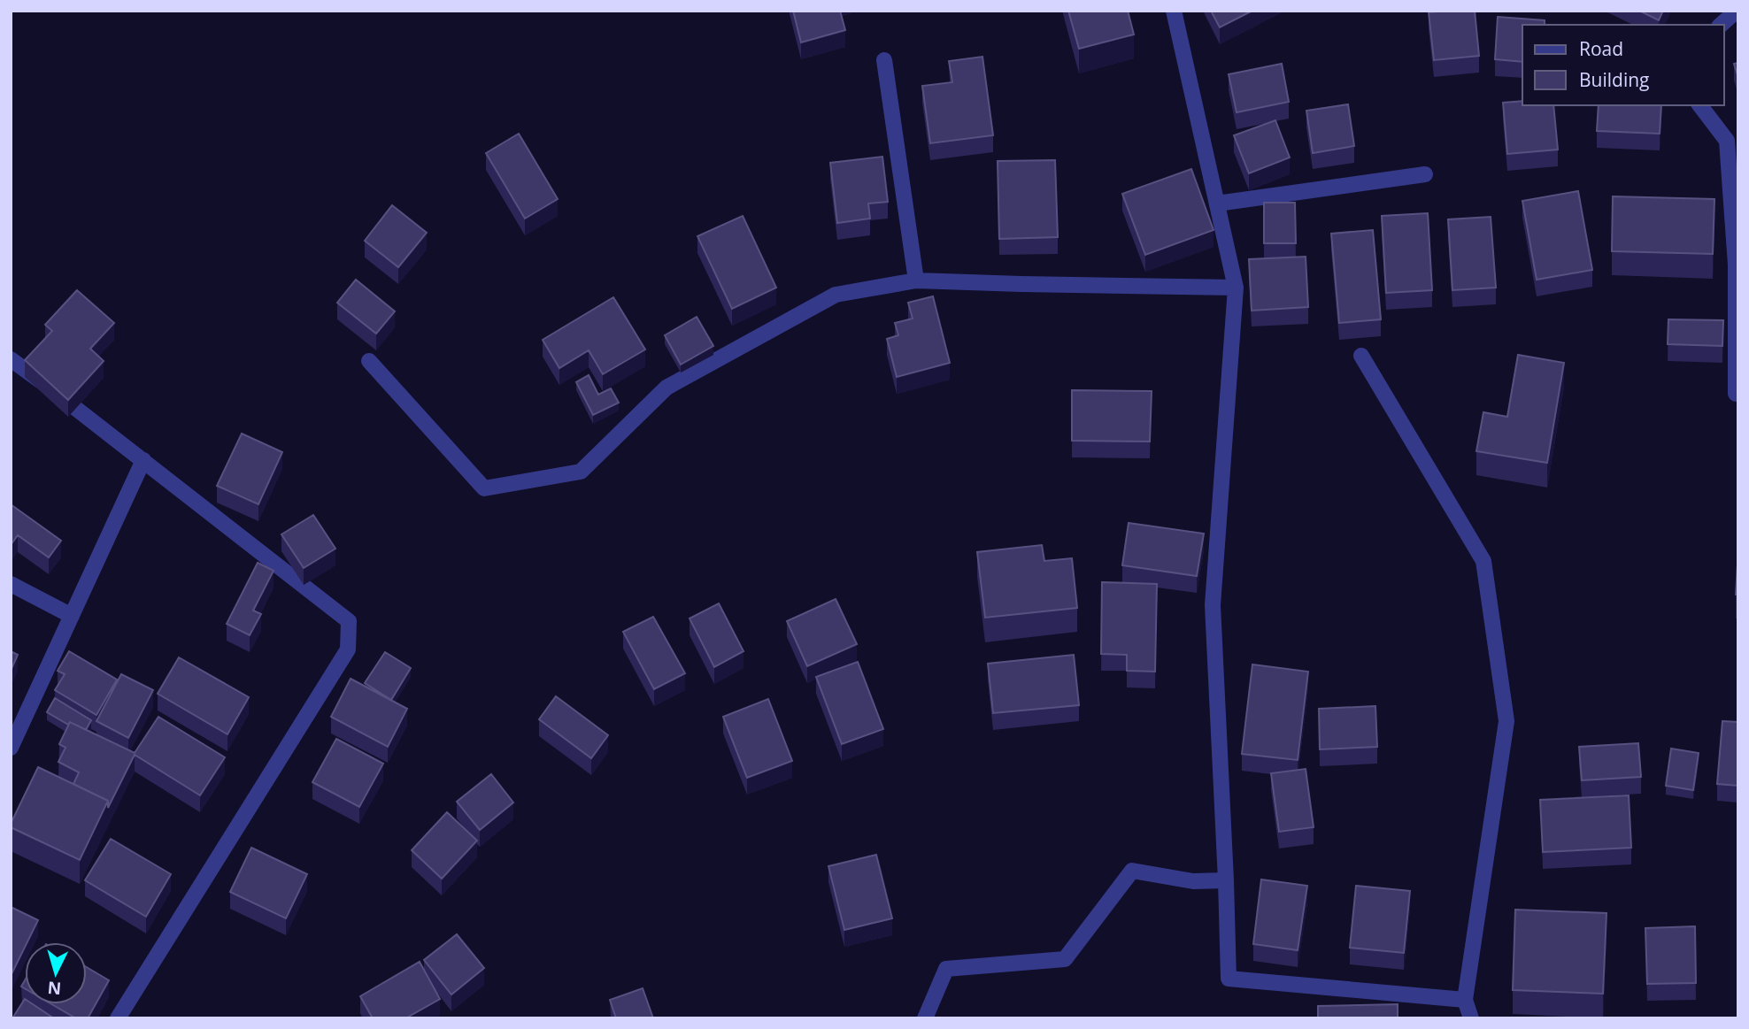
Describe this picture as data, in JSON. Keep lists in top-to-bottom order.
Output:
{
  "legend": ["Road", "Building"],
  "north": "bottom"
}
